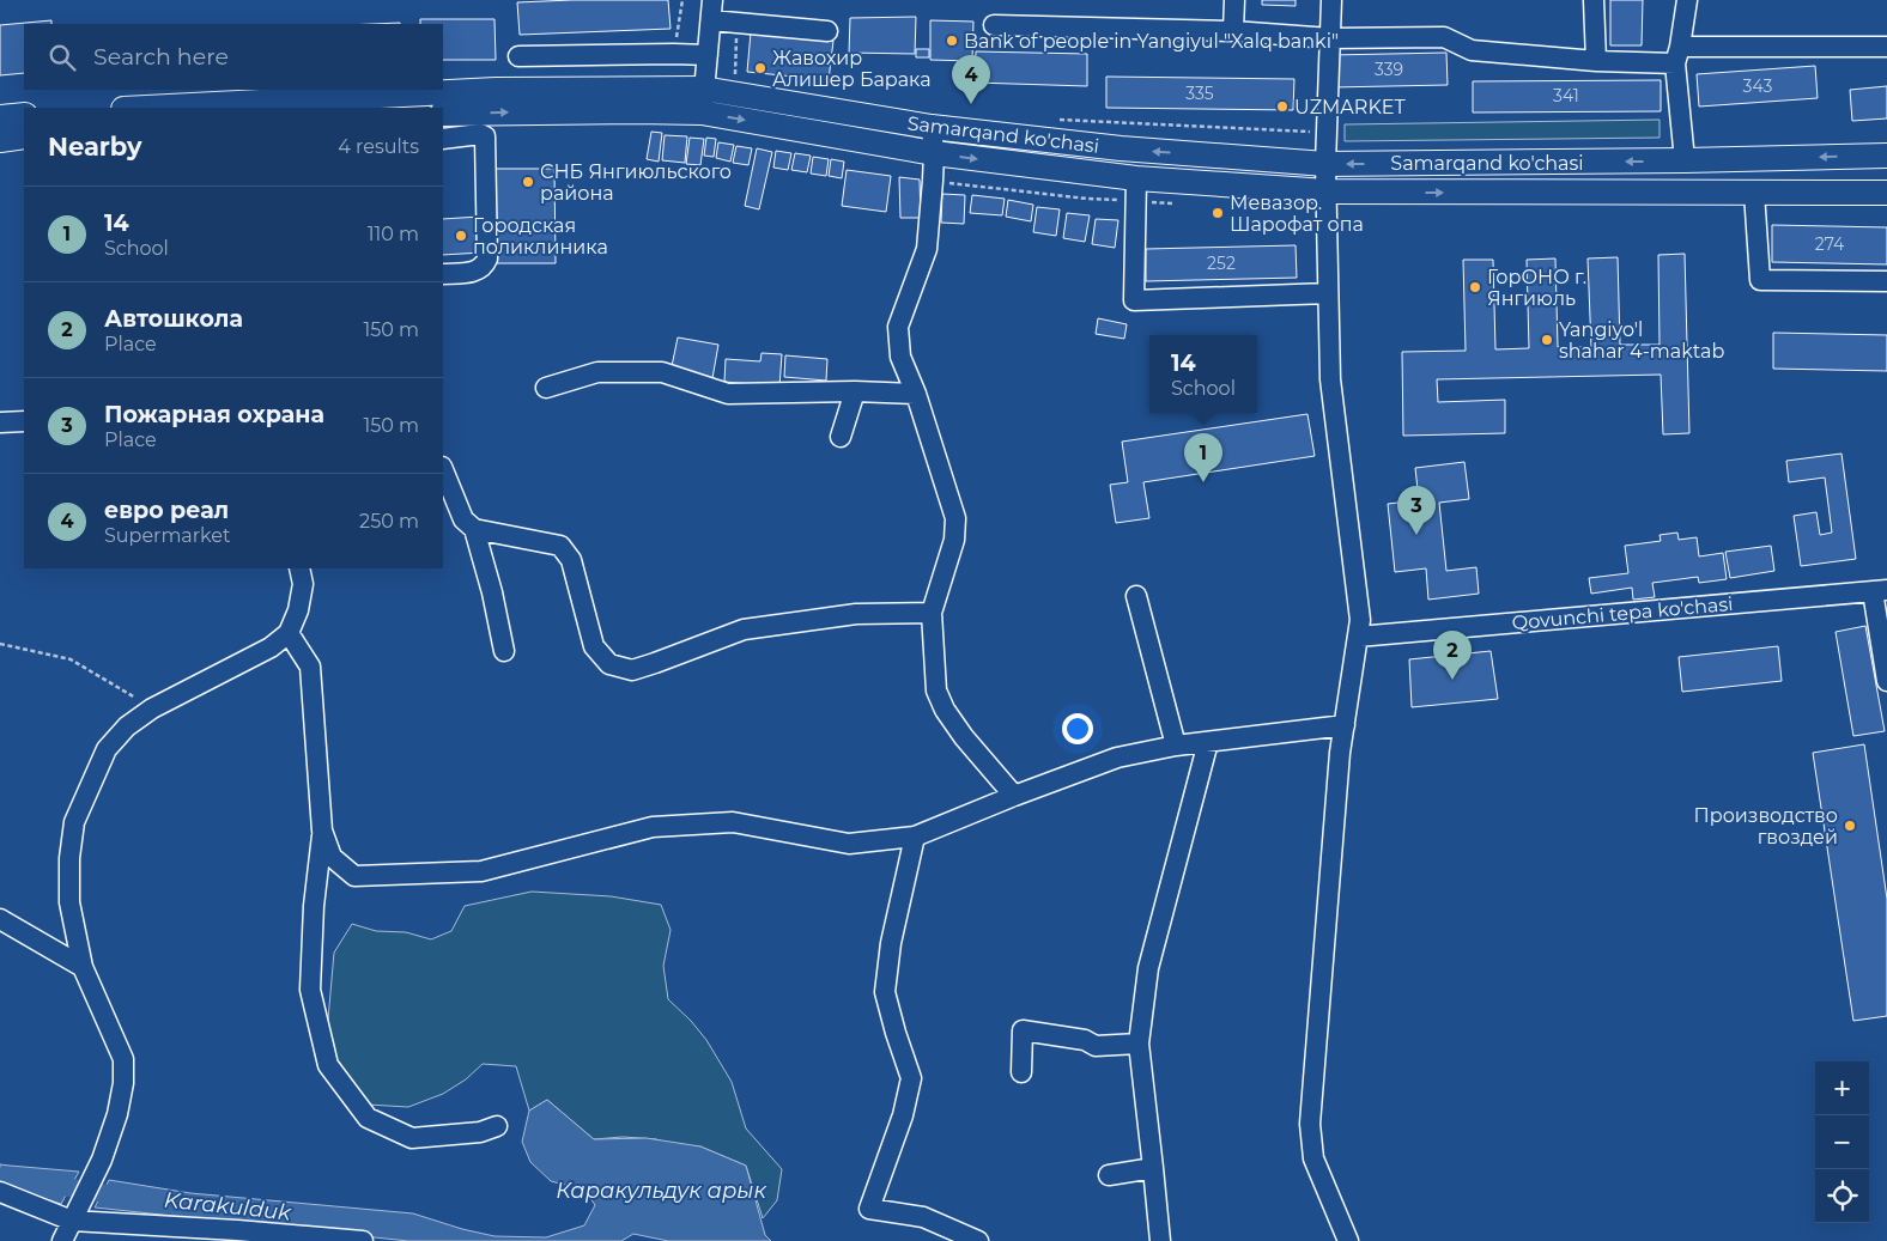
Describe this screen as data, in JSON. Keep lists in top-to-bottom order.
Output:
{
  "streets": {
    "main road": ["Samarqand ko'chasi"],
    "street": ["Qovunchi tepa ko'chasi"]
  },
  "water": ["Каракульдук арык", "Karakulduk"],
  "places": [
    "Bank of people in Yangiyul \"Xalq banki\"",
    "Жавохир Алишер Барака",
    "UZMARKET",
    "СНБ Янгиюльского района",
    "Мевазор. Шарофат опа",
    "Городская поликлиника",
    "ГорОНО г. Янгиюль",
    "Yangiyo'l shahar 4-maktab",
    "Производство гвоздей"
  ],
  "house_numbers": [
    "339",
    "343",
    "335",
    "341",
    "274",
    "252"
  ],
  "page": {
    "search": "Search here",
    "pins": [
      "4",
      "1",
      "3",
      "2"
    ],
    "heading": ["Nearby", "4 results"],
    "list": [
      {
        "mark": "1",
        "name": "14",
        "note": "School",
        "value": "110 m"
      },
      {
        "mark": "2",
        "name": "Автошкола",
        "note": "Place",
        "value": "150 m"
      },
      {
        "mark": "3",
        "name": "Пожарная охрана",
        "note": "Place",
        "value": "150 m"
      },
      {
        "mark": "4",
        "name": "евро реал",
        "note": "Supermarket",
        "value": "250 m"
      }
    ],
    "popup": ["14", "School"],
    "map_buttons": ["+", "−"]
  }
}
